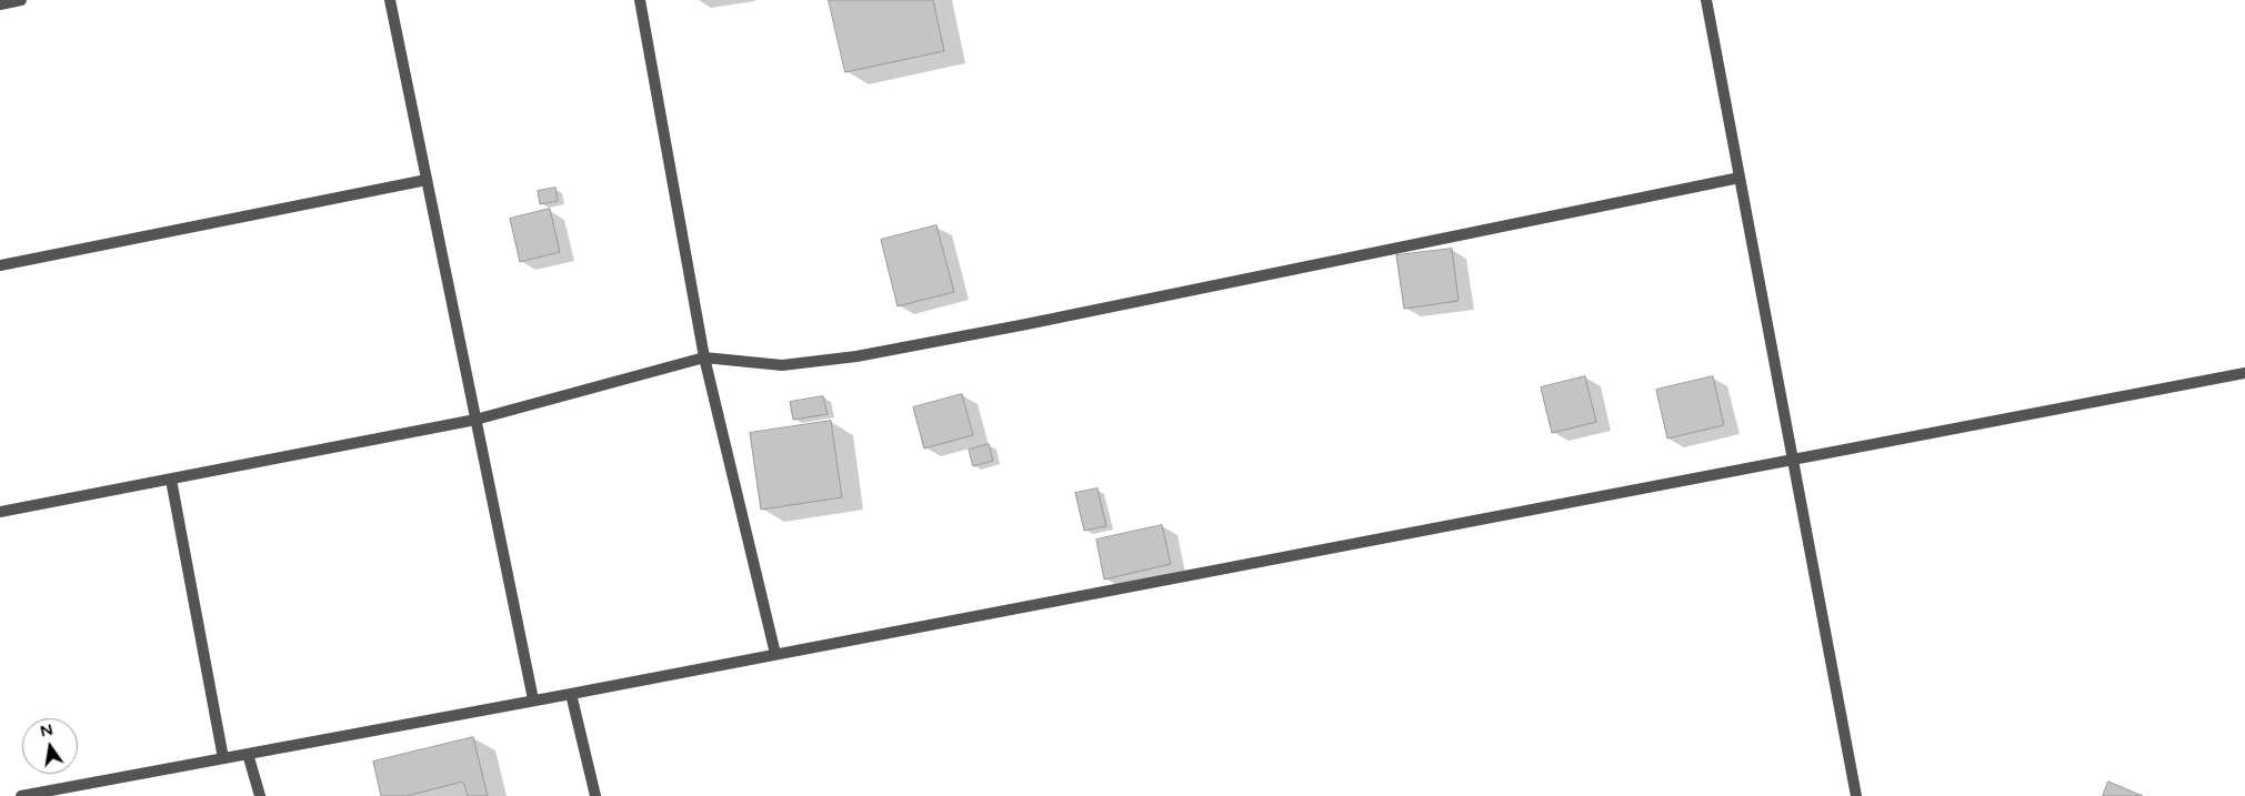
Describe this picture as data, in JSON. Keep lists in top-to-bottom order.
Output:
{
  "north": "top"
}
